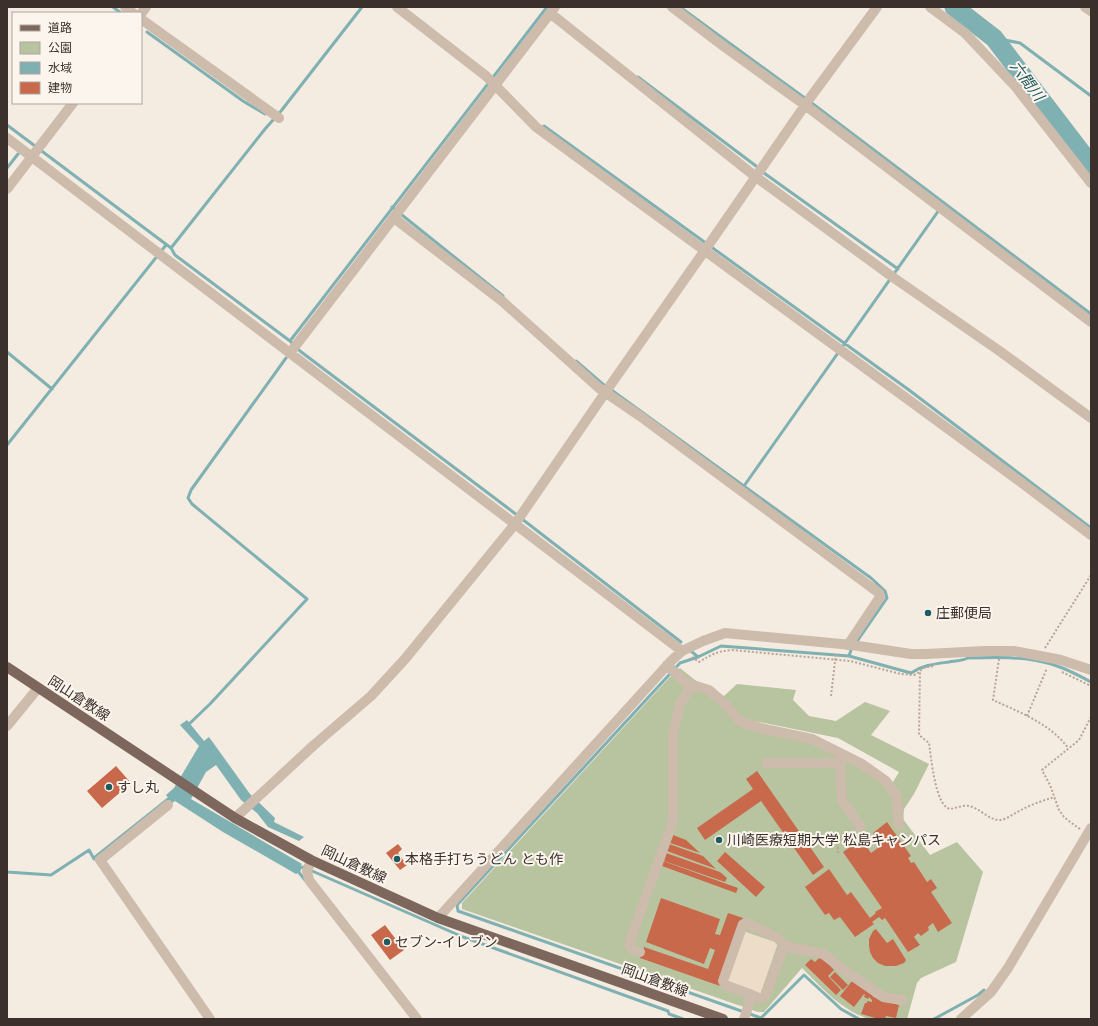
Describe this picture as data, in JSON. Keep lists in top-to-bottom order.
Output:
{
  "streets": {
    "main road": ["岡山倉敷線"]
  },
  "water": ["六間川"],
  "places": [
    "庄郵便局",
    "すし丸",
    "川崎医療短期大学 松島キャンパス",
    "本格手打ちうどん とも作",
    "セブン-イレブン"
  ],
  "legend": [
    "道路",
    "公園",
    "水域",
    "建物"
  ]
}
